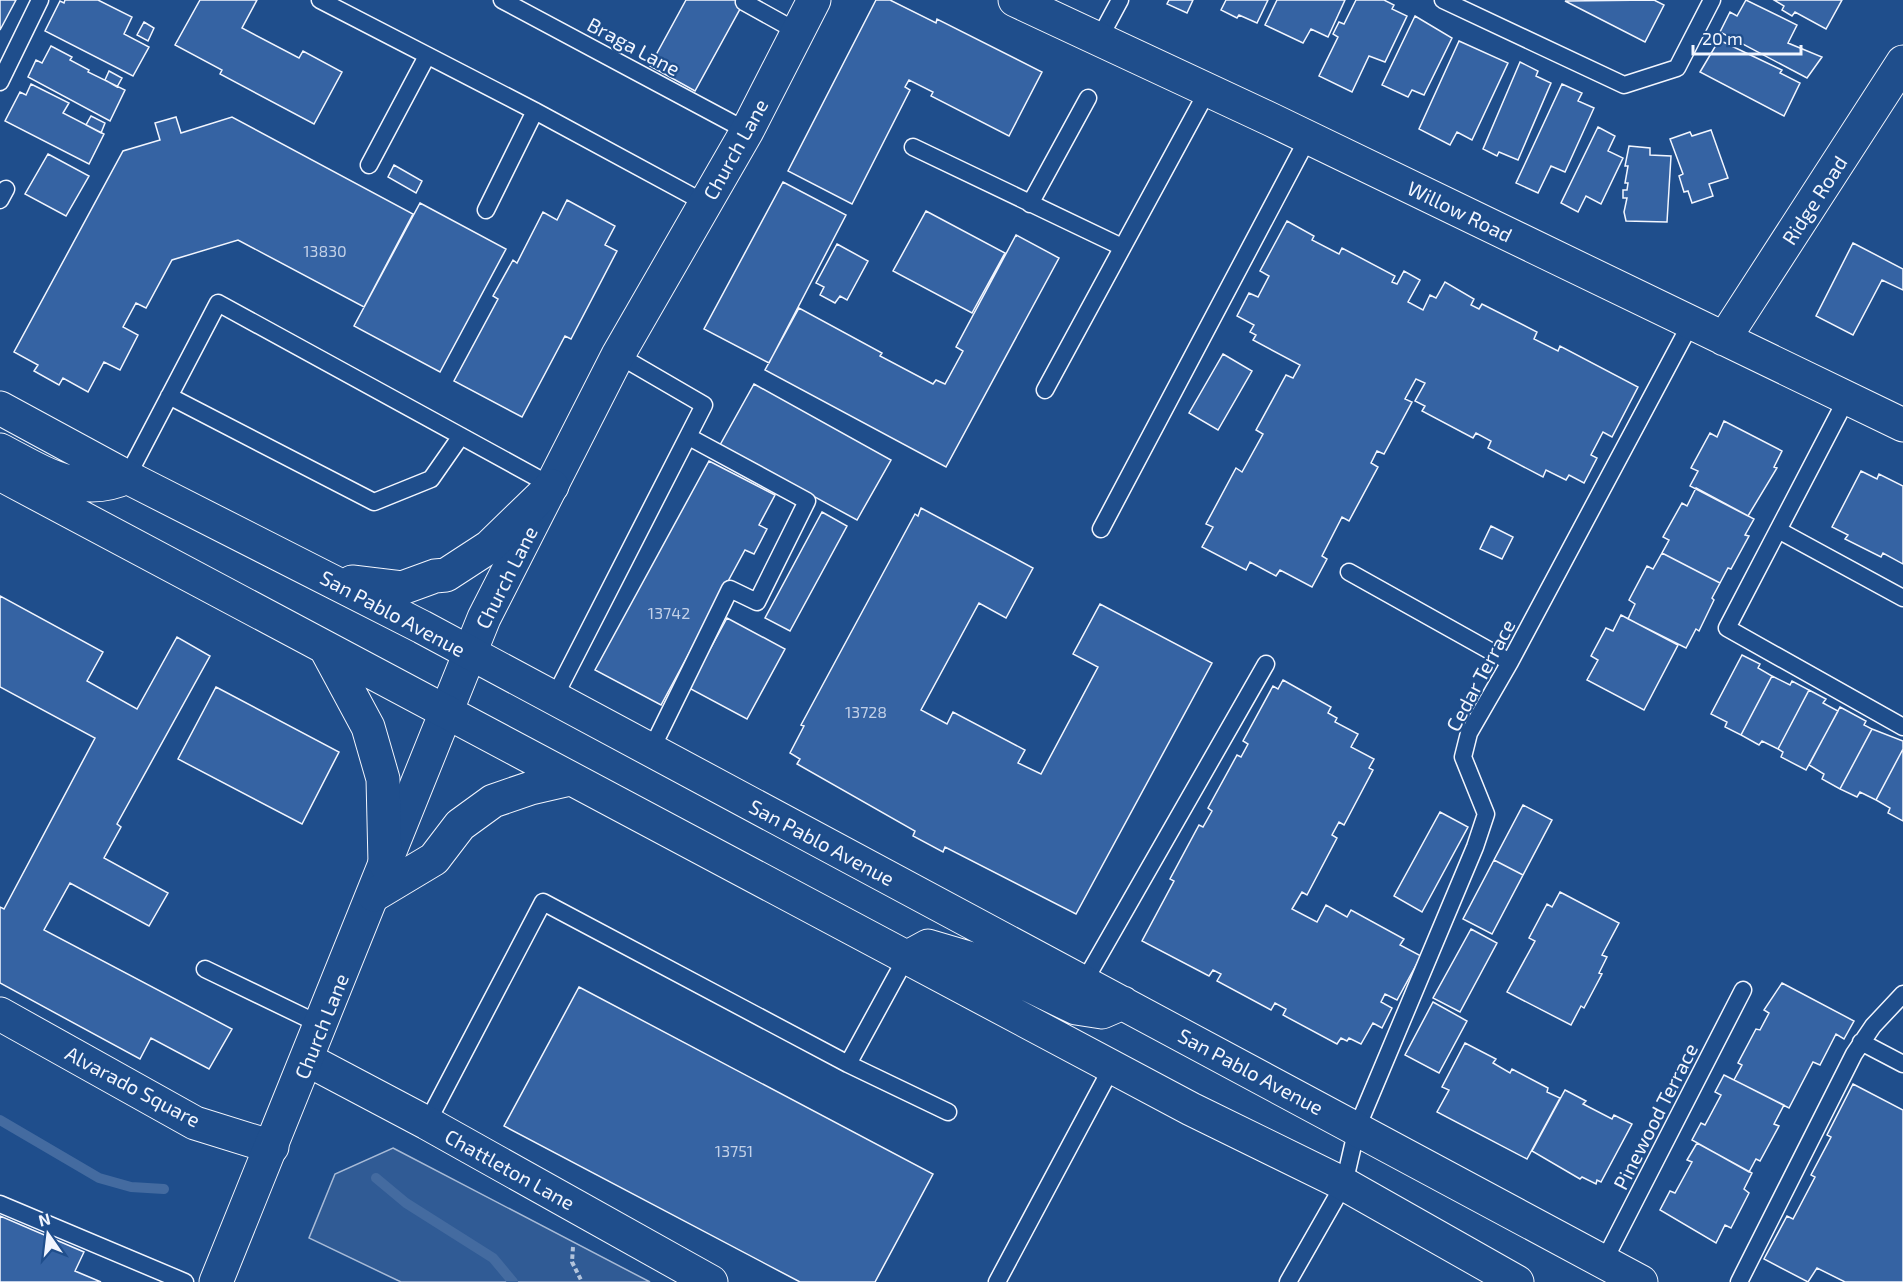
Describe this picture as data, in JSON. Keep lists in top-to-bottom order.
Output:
{
  "streets": {
    "main road": [
      "Church Lane",
      "Ridge Road",
      "Willow Road",
      "San Pablo Avenue",
      "Alvarado Square",
      "Chattleton Lane"
    ],
    "lane": ["Braga Lane", "Cedar Terrace", "Pinewood Terrace"]
  },
  "crossings": [
    ["Braga Lane", "Church Lane"],
    ["Church Lane", "San Pablo Avenue"],
    ["Church Lane", "Alvarado Square"],
    ["Church Lane", "Chattleton Lane"],
    ["Ridge Road", "Willow Road"],
    ["Willow Road", "Cedar Terrace"],
    ["San Pablo Avenue", "Cedar Terrace"],
    ["San Pablo Avenue", "Pinewood Terrace"]
  ],
  "house_numbers": [
    "13830",
    "13742",
    "13728",
    "13751"
  ],
  "scale_bar": "20 m",
  "north": "top"
}
